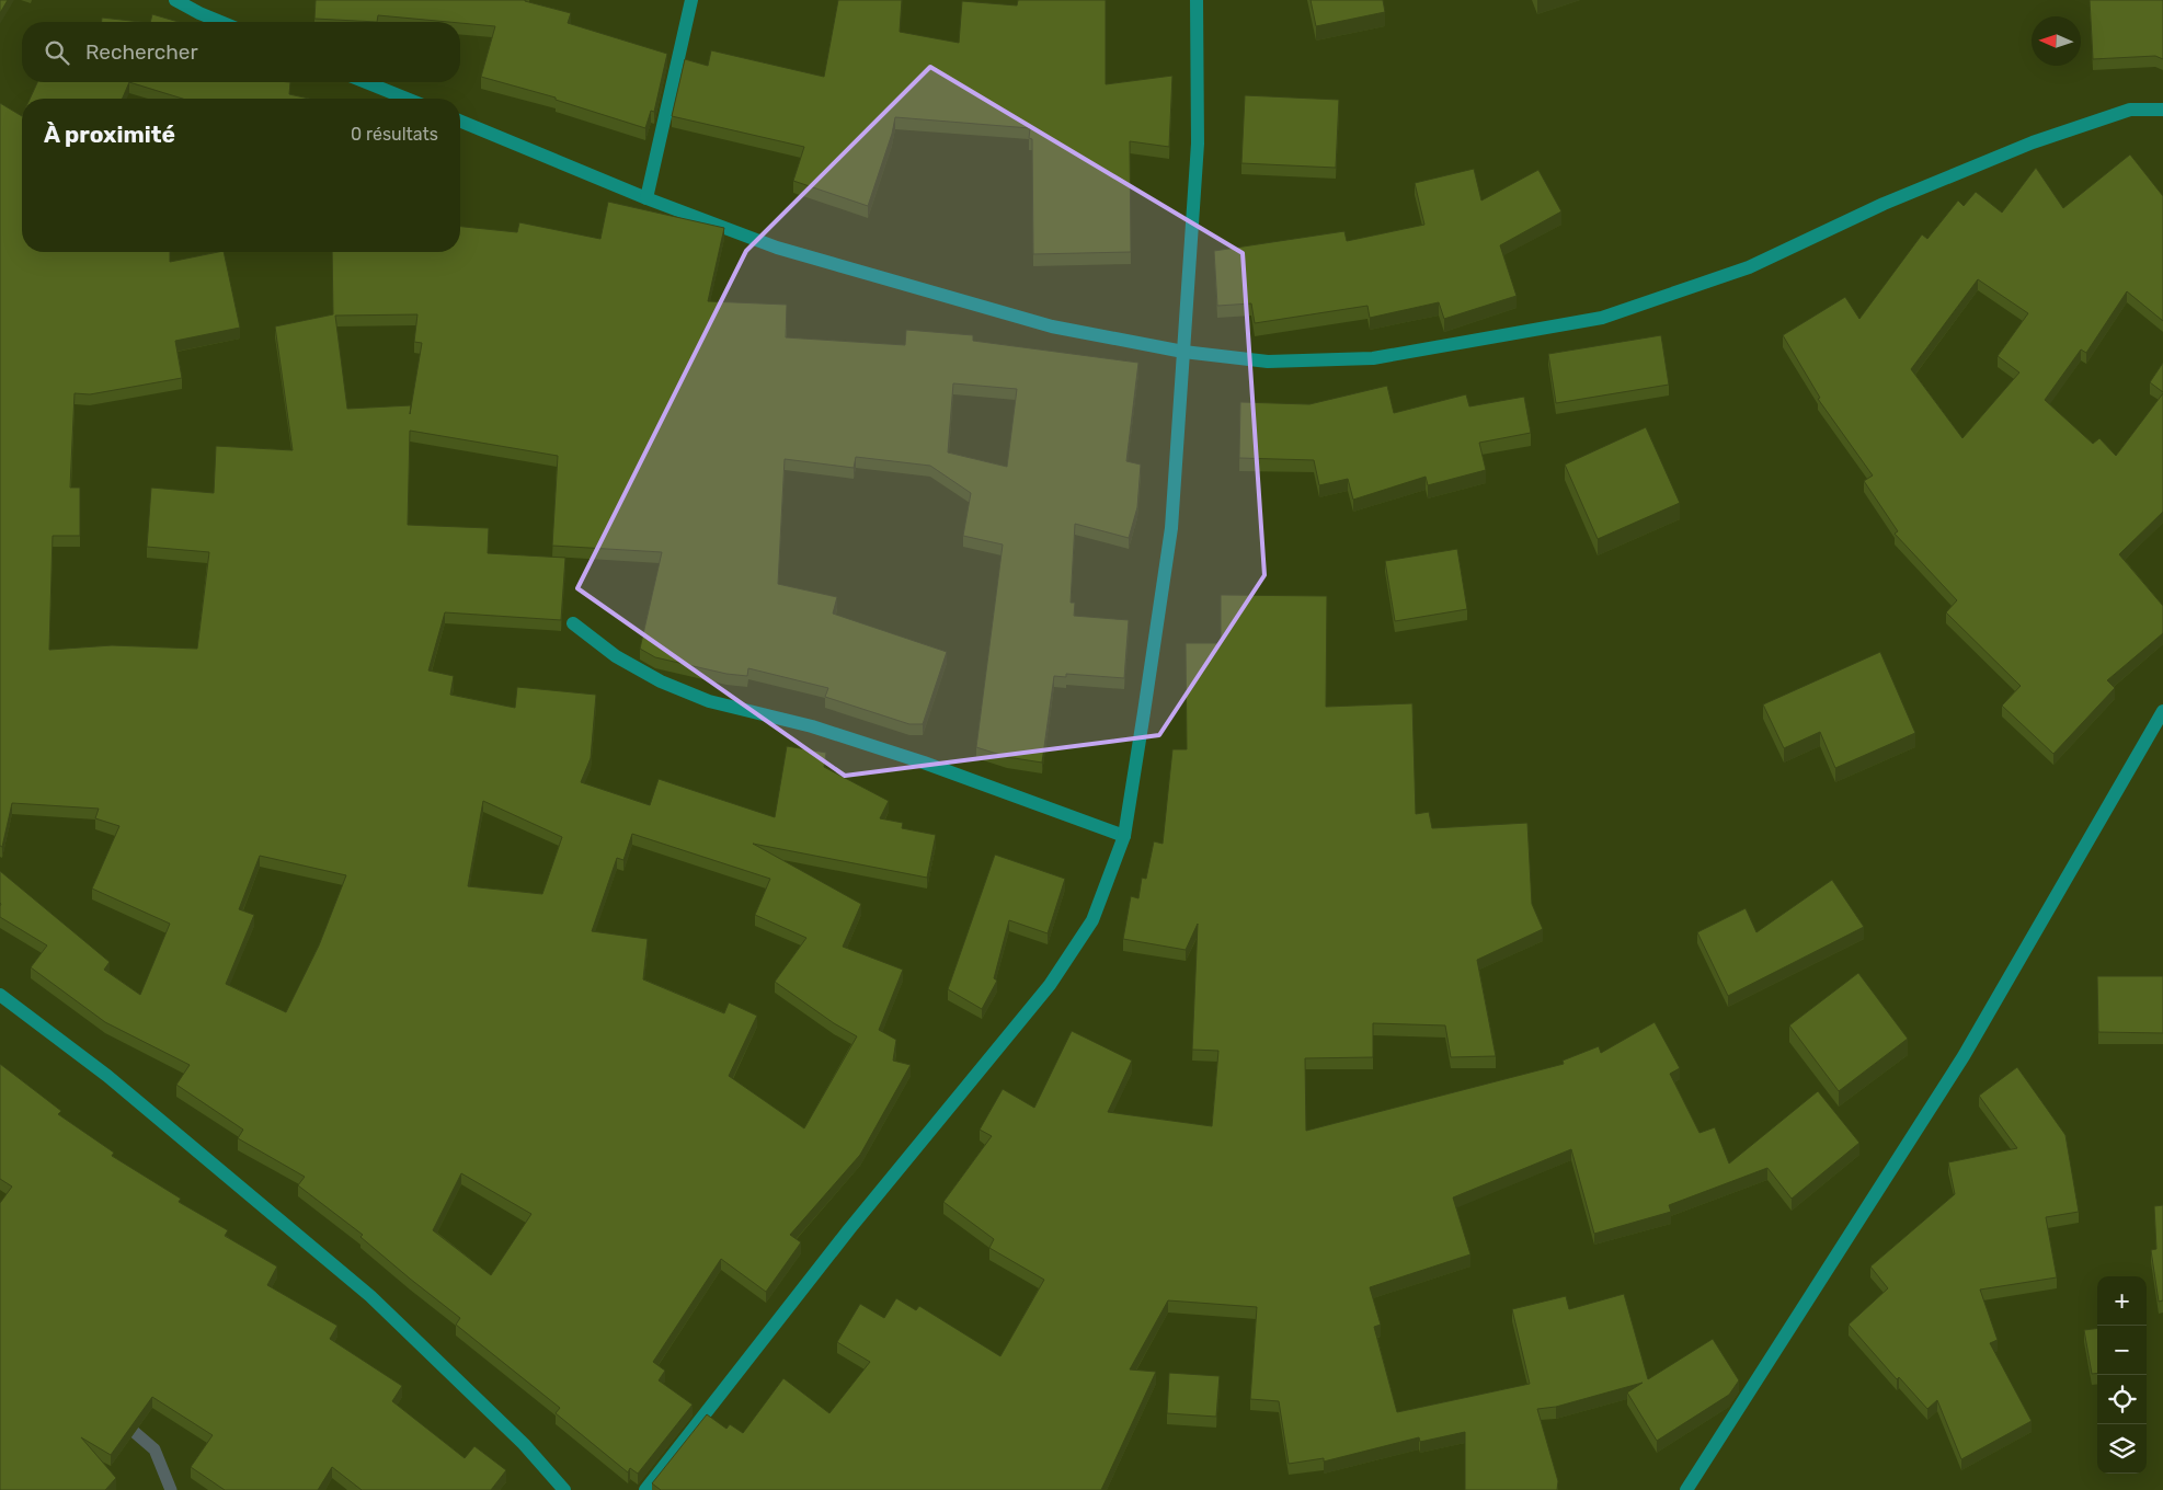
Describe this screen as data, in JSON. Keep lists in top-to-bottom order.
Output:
{
  "north": "left",
  "page": {
    "search": "Rechercher",
    "heading": ["À proximité", "0 résultats"],
    "map_buttons": ["+", "−"]
  }
}
